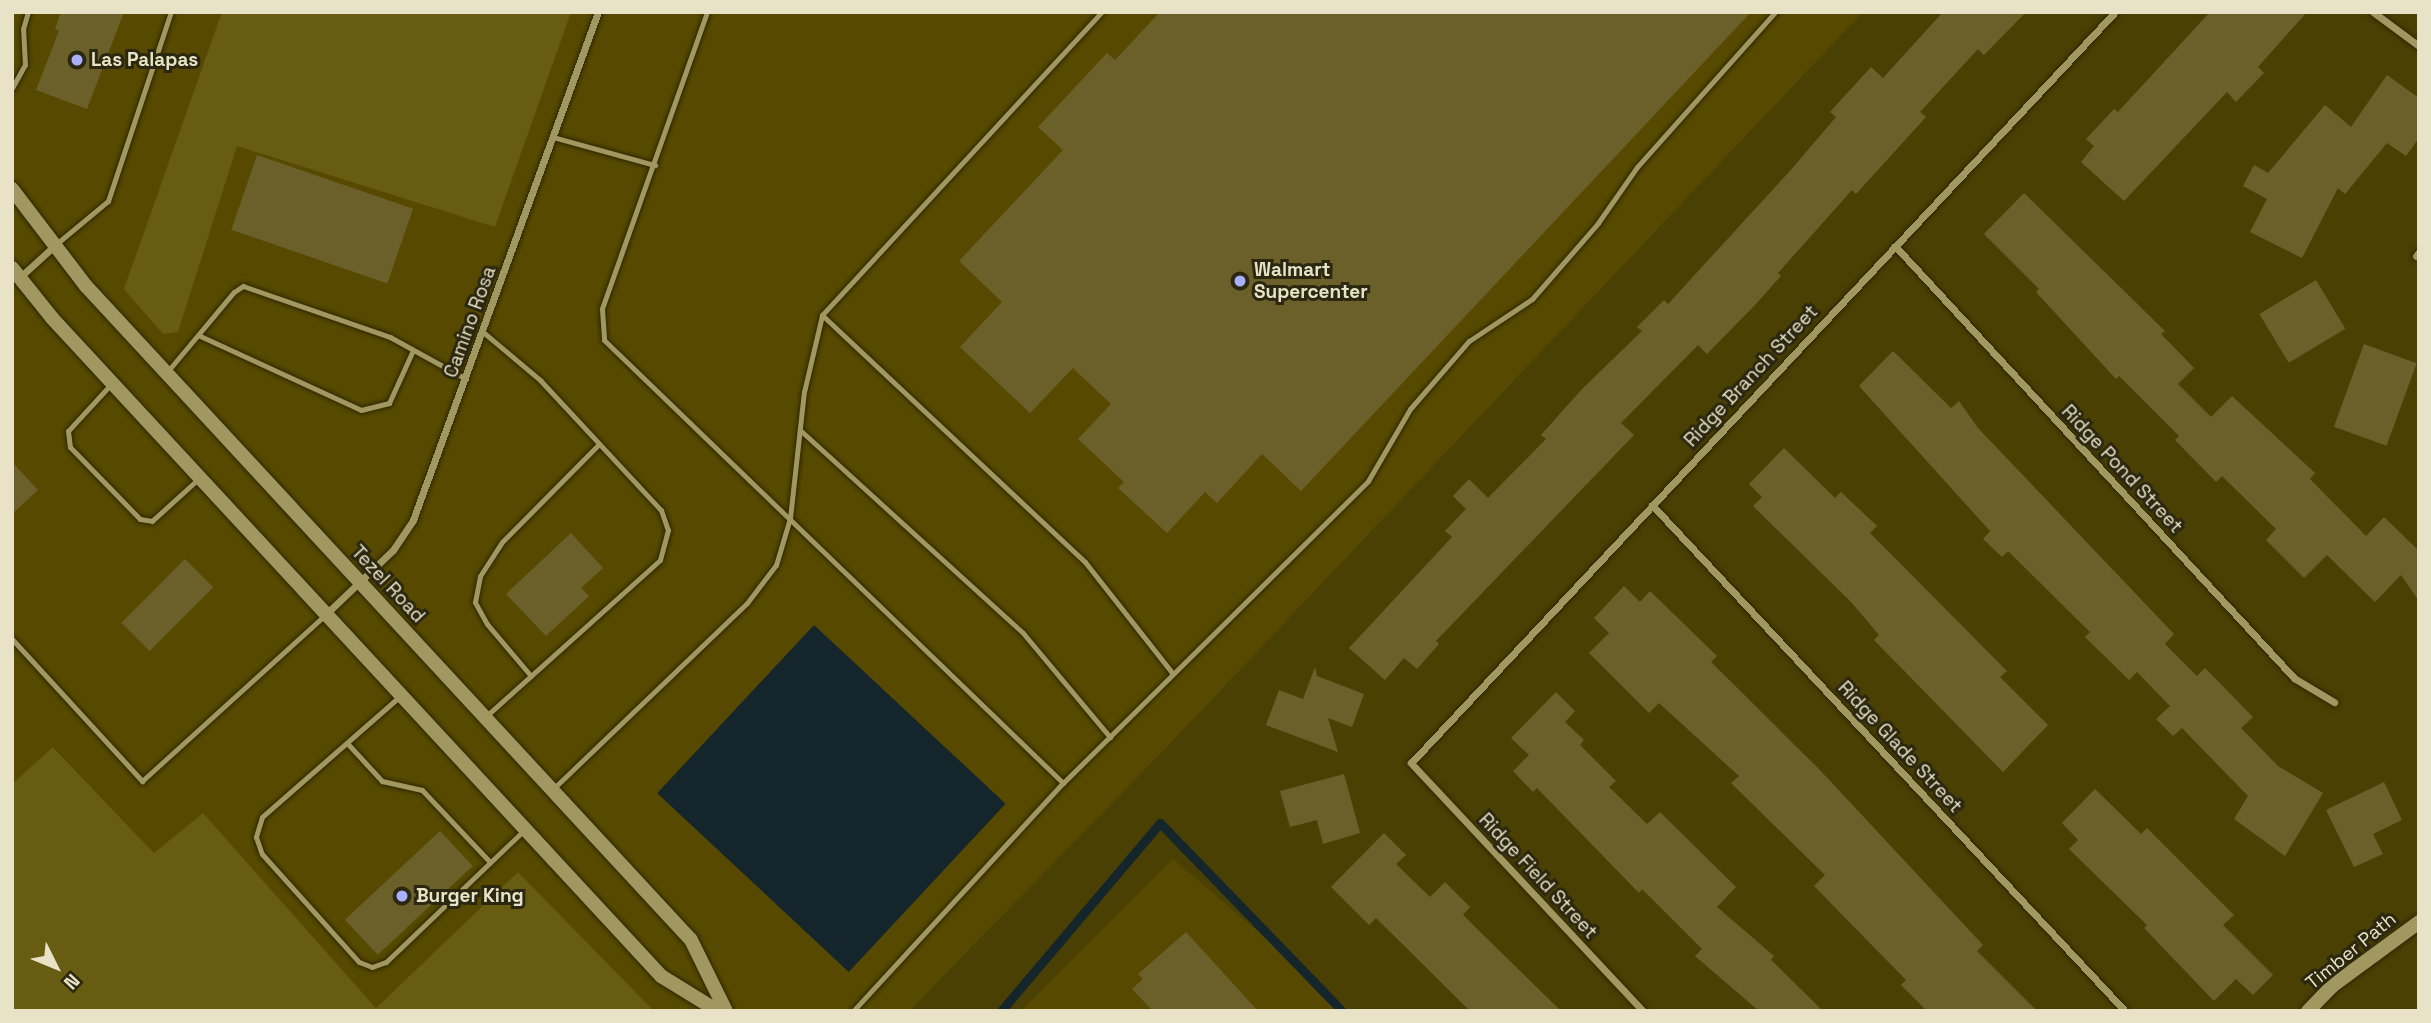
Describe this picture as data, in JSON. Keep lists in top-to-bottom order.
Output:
{
  "streets": {
    "main road": ["Tezel Road", "Timber Path"],
    "street": [
      "Camino Rosa",
      "Ridge Branch Street",
      "Ridge Pond Street",
      "Ridge Glade Street",
      "Ridge Field Street"
    ]
  },
  "crossings": [
    ["Camino Rosa", "Tezel Road"],
    ["Ridge Branch Street", "Ridge Pond Street"],
    ["Ridge Branch Street", "Ridge Glade Street"],
    ["Ridge Branch Street", "Ridge Field Street"]
  ],
  "places": ["Las Palapas", "Walmart Supercenter", "Burger King"],
  "north": "bottom right"
}
